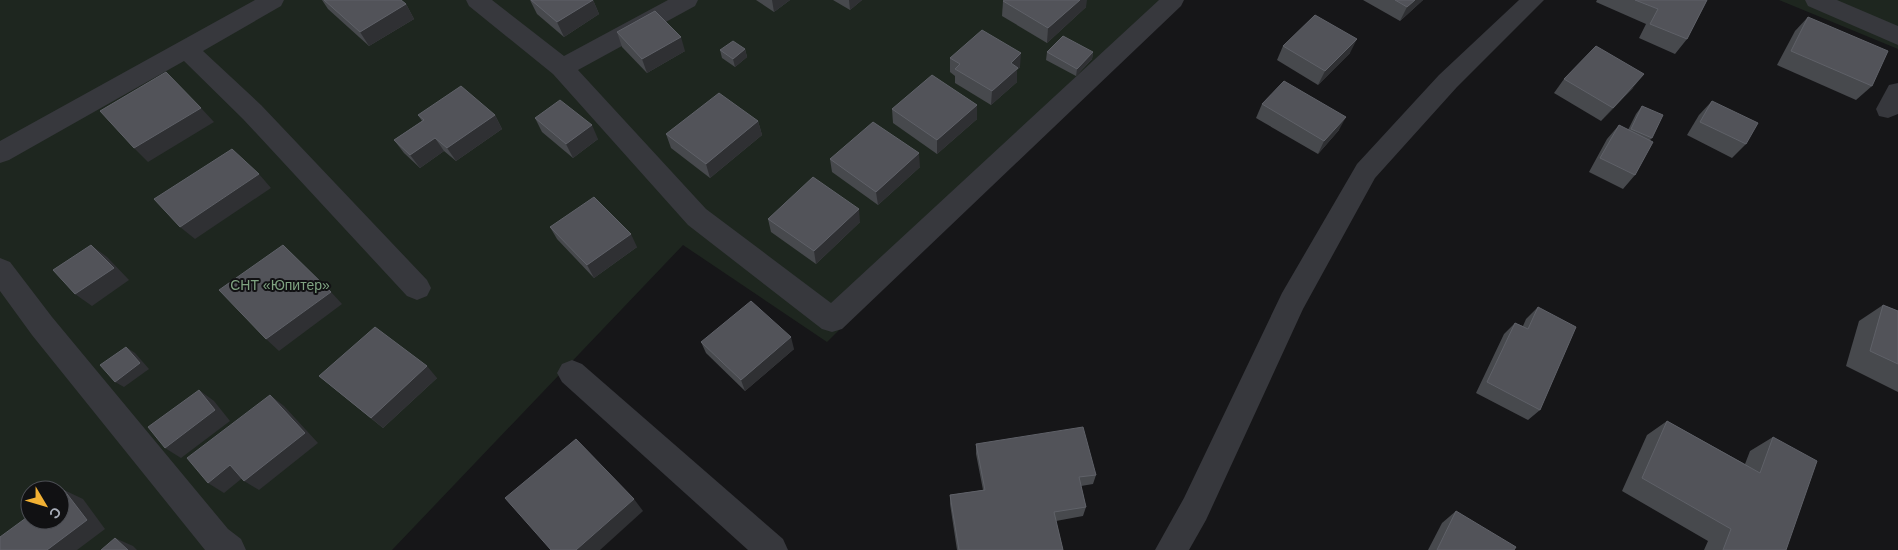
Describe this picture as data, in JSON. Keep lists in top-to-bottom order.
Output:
{
  "parks": ["СНТ «Юпитер»"],
  "north": "bottom right"
}
